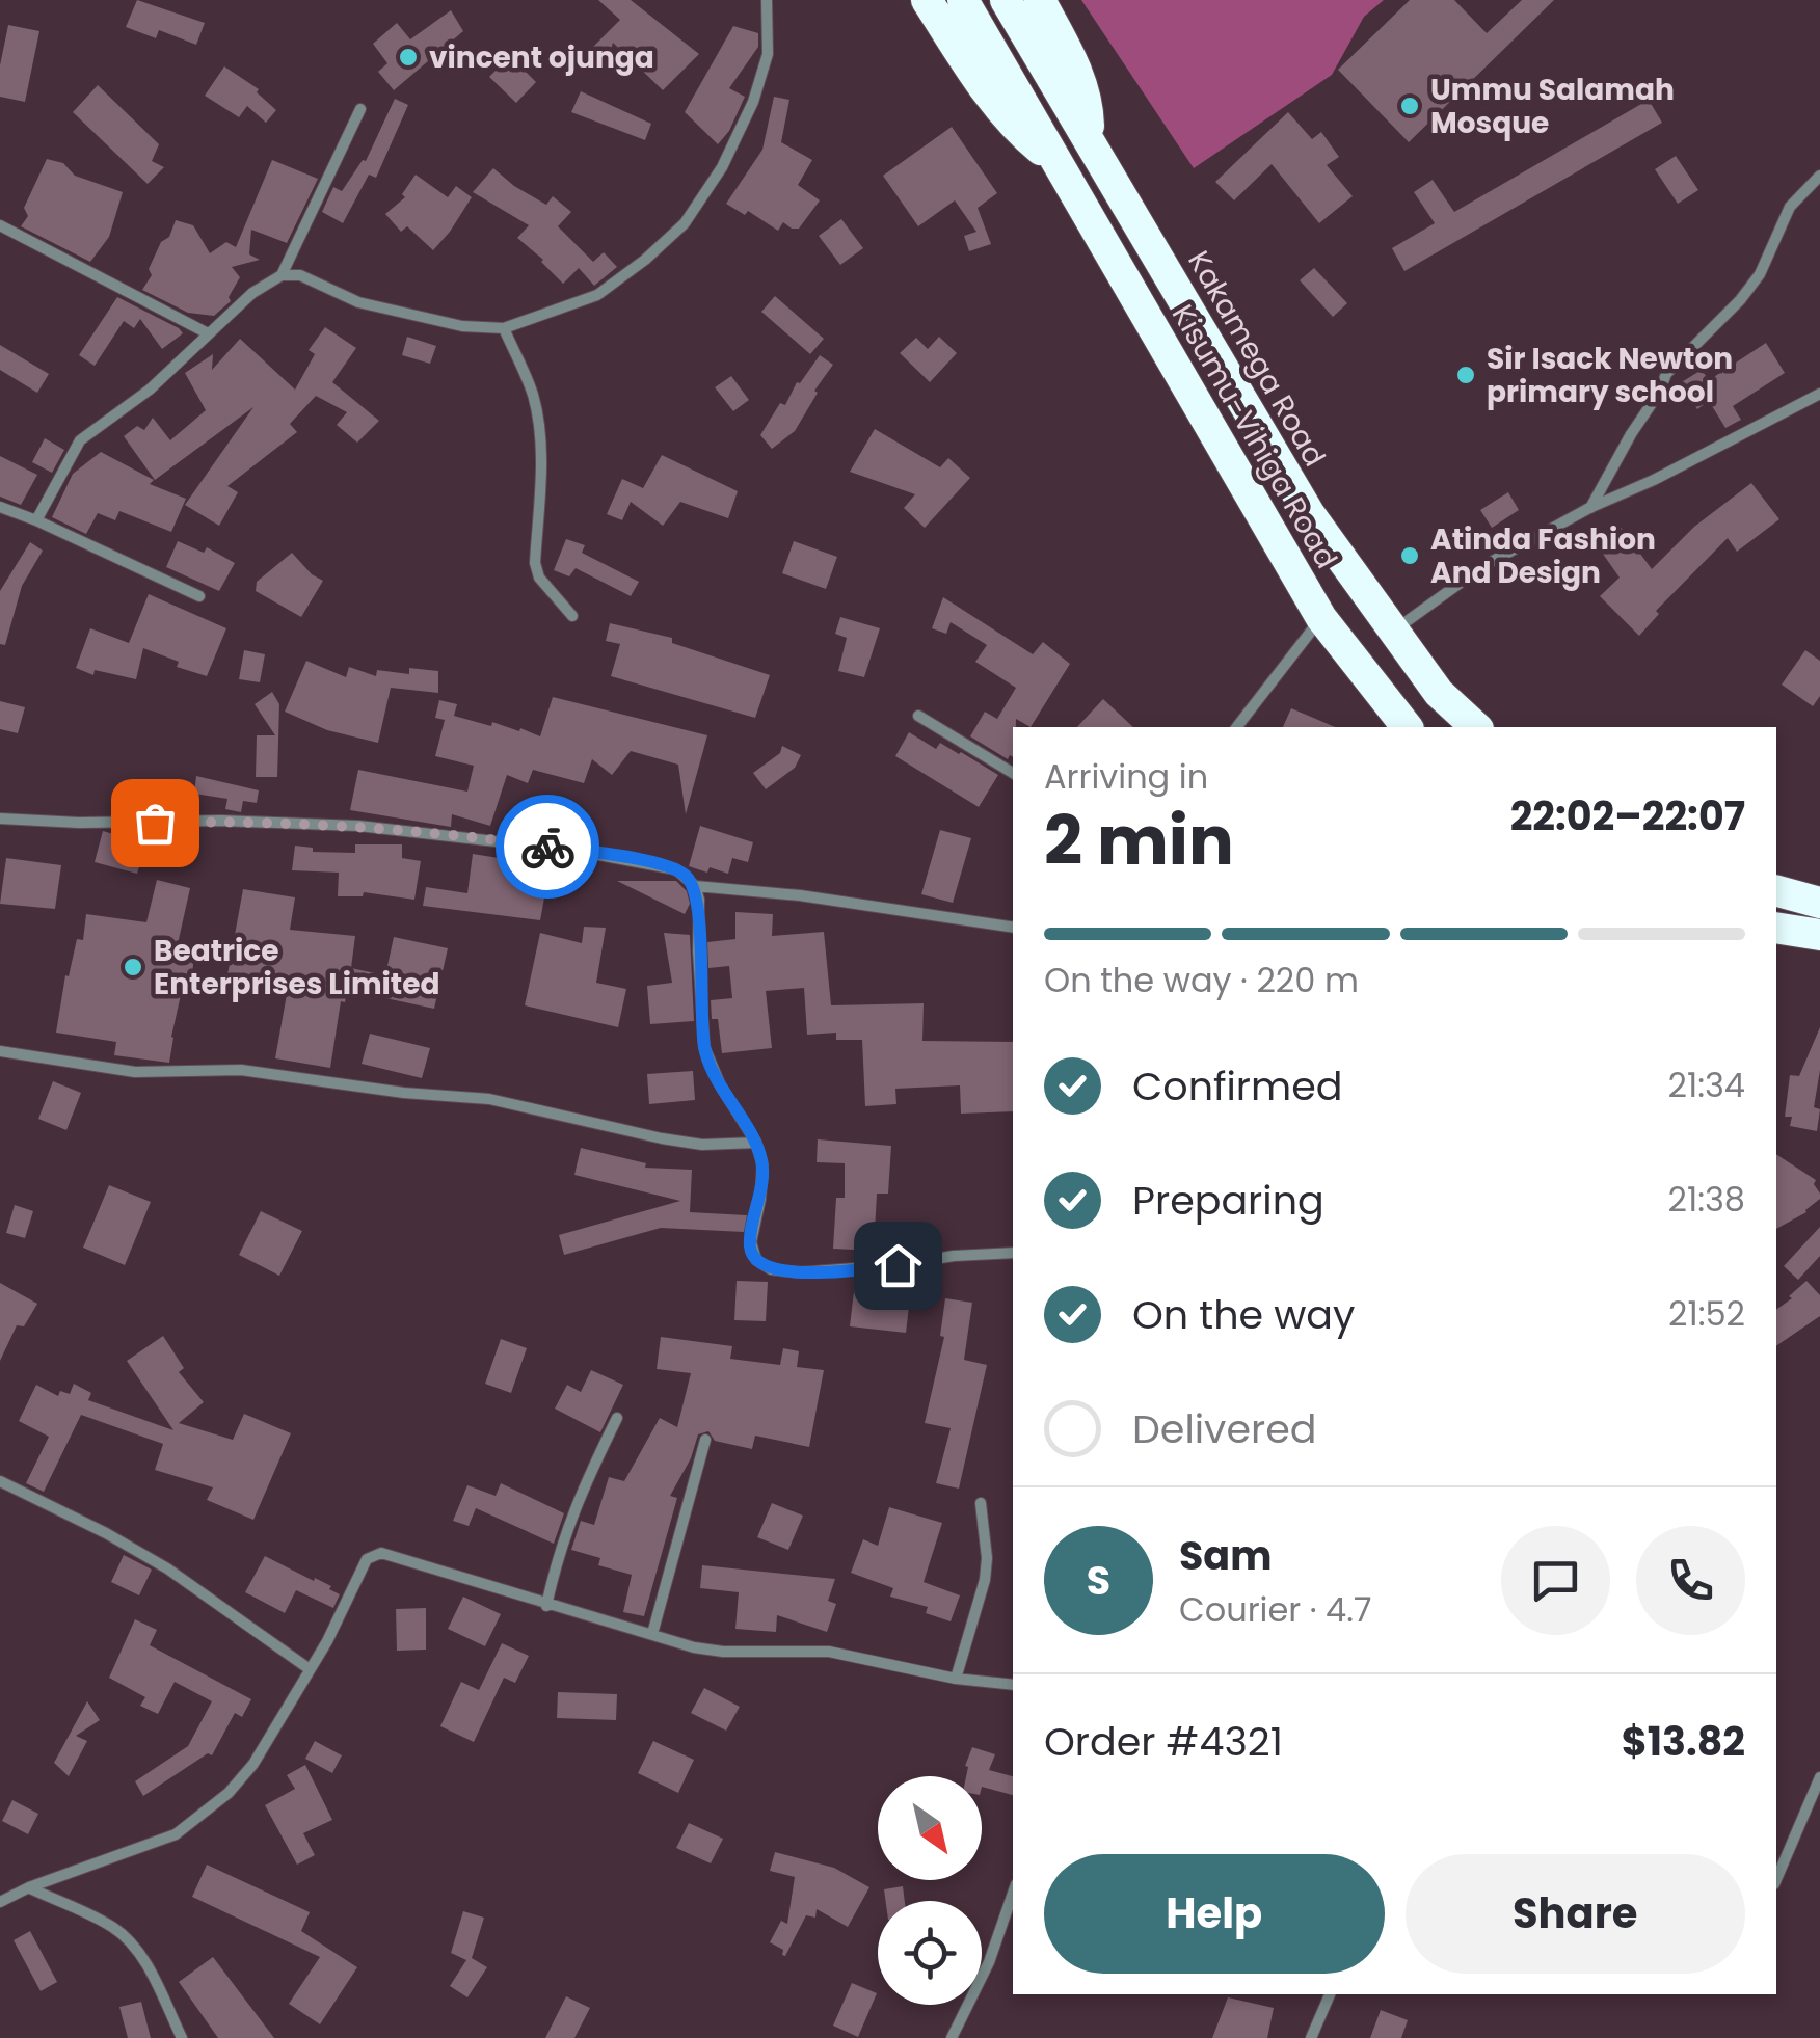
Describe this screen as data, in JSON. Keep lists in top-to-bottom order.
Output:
{
  "streets": {
    "highway": ["Kakamega Road", "Kisumu-Vihiga Road"]
  },
  "places": [
    "vincent ojunga",
    "Ummu Salamah Mosque",
    "Sir Isack Newton primary school",
    "Atinda Fashion And Design",
    "Beatrice Enterprises Limited"
  ],
  "north": "bottom right",
  "page": {
    "heading": ["2 min", "Arriving in", "22:02–22:07"],
    "panel": [
      "Sam",
      "Courier · 4.7",
      "Order #4321",
      "$13.82"
    ],
    "bar": "On the way · 220 m",
    "list": [
      ["Confirmed", "21:34"],
      ["Preparing", "21:38"],
      ["On the way", "21:52"],
      "Delivered"
    ],
    "round": "S",
    "buttons": ["Help", "Share"]
  }
}
